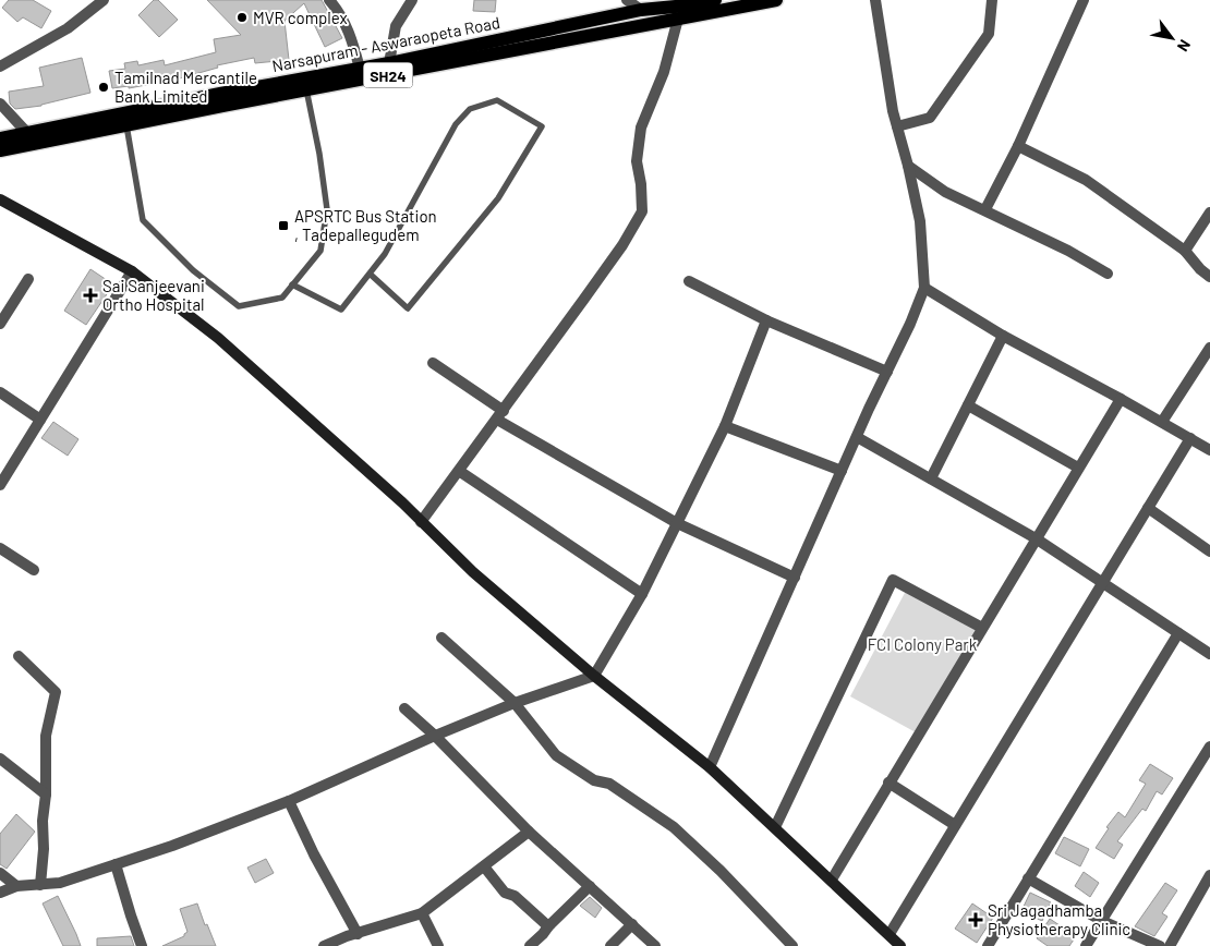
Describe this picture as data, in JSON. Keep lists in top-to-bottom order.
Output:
{
  "streets": {
    "main road": ["Narsapuram - Aswaraopeta Road", "SH24"]
  },
  "parks": ["FCI Colony Park"],
  "places": {
    "other": ["MVR complex", "Tamilnad Mercantile Bank Limited"],
    "transit": ["APSRTC Bus Station , Tadepallegudem"],
    "health": ["Sai Sanjeevani Ortho Hospital", "Sri Jagadhamba Physiotherapy Clinic"]
  },
  "north": "bottom right"
}
